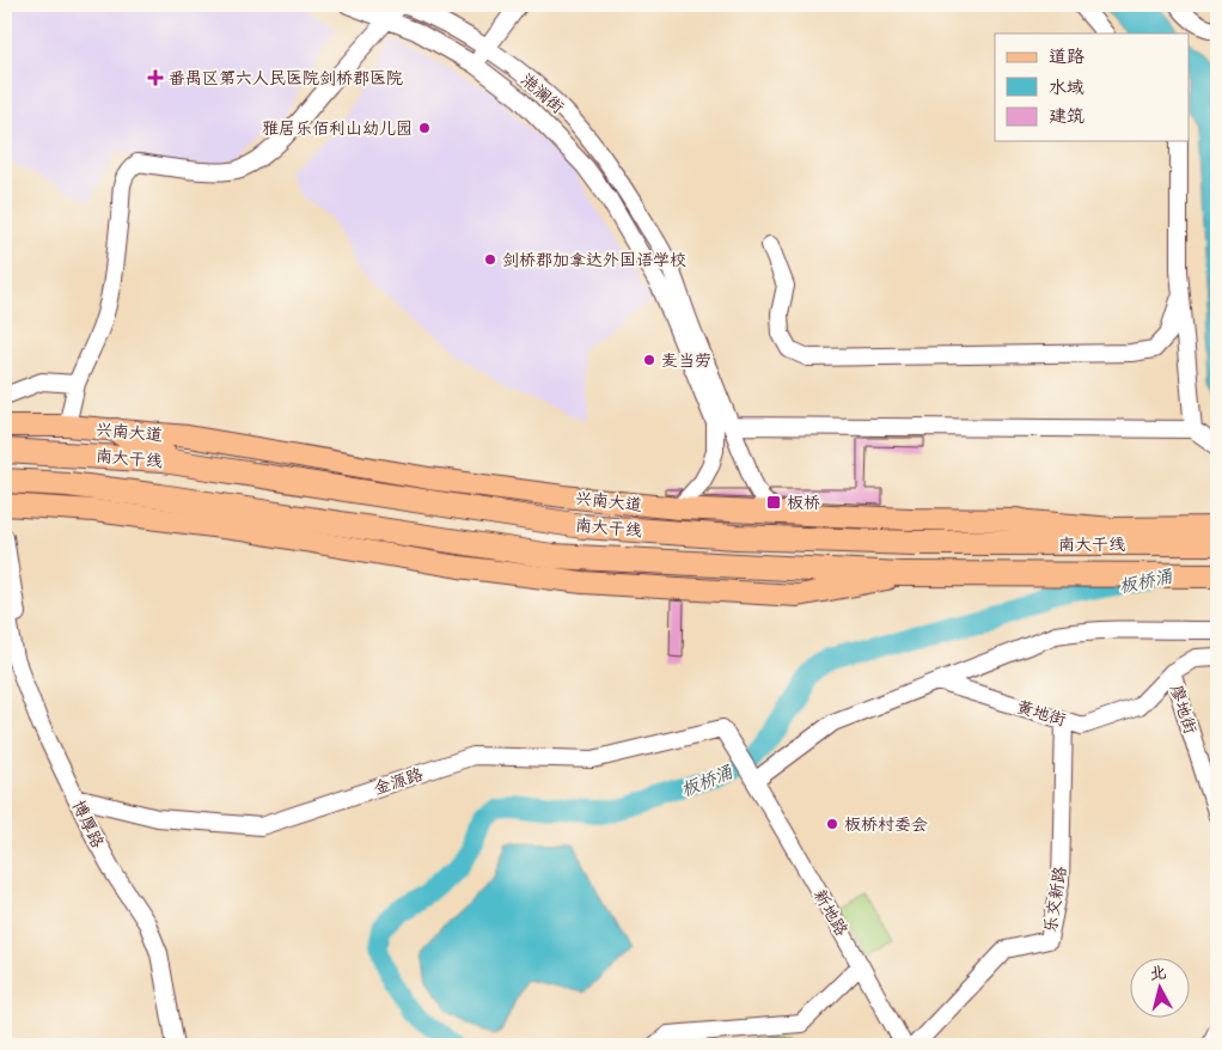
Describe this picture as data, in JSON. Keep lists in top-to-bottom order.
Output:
{
  "streets": {
    "highway": ["南大干线"],
    "main road": ["兴南大道"],
    "street": [
      "滟澜街",
      "廖地街",
      "黄地街",
      "金源路",
      "博厚路",
      "乐交新路",
      "新地路"
    ]
  },
  "crossings": [
    ["廖地街", "黄地街"],
    ["黄地街", "乐交新路"],
    ["金源路", "博厚路"],
    ["金源路", "新地路"]
  ],
  "water": ["板桥涌"],
  "places": {
    "health": ["番禺区第六人民医院剑桥郡医院"],
    "other": [
      "雅居乐佰利山幼儿园",
      "剑桥郡加拿达外国语学校",
      "麦当劳",
      "板桥村委会"
    ],
    "transit": ["板桥"]
  },
  "legend": ["道路", "水域", "建筑"],
  "north": "top"
}
